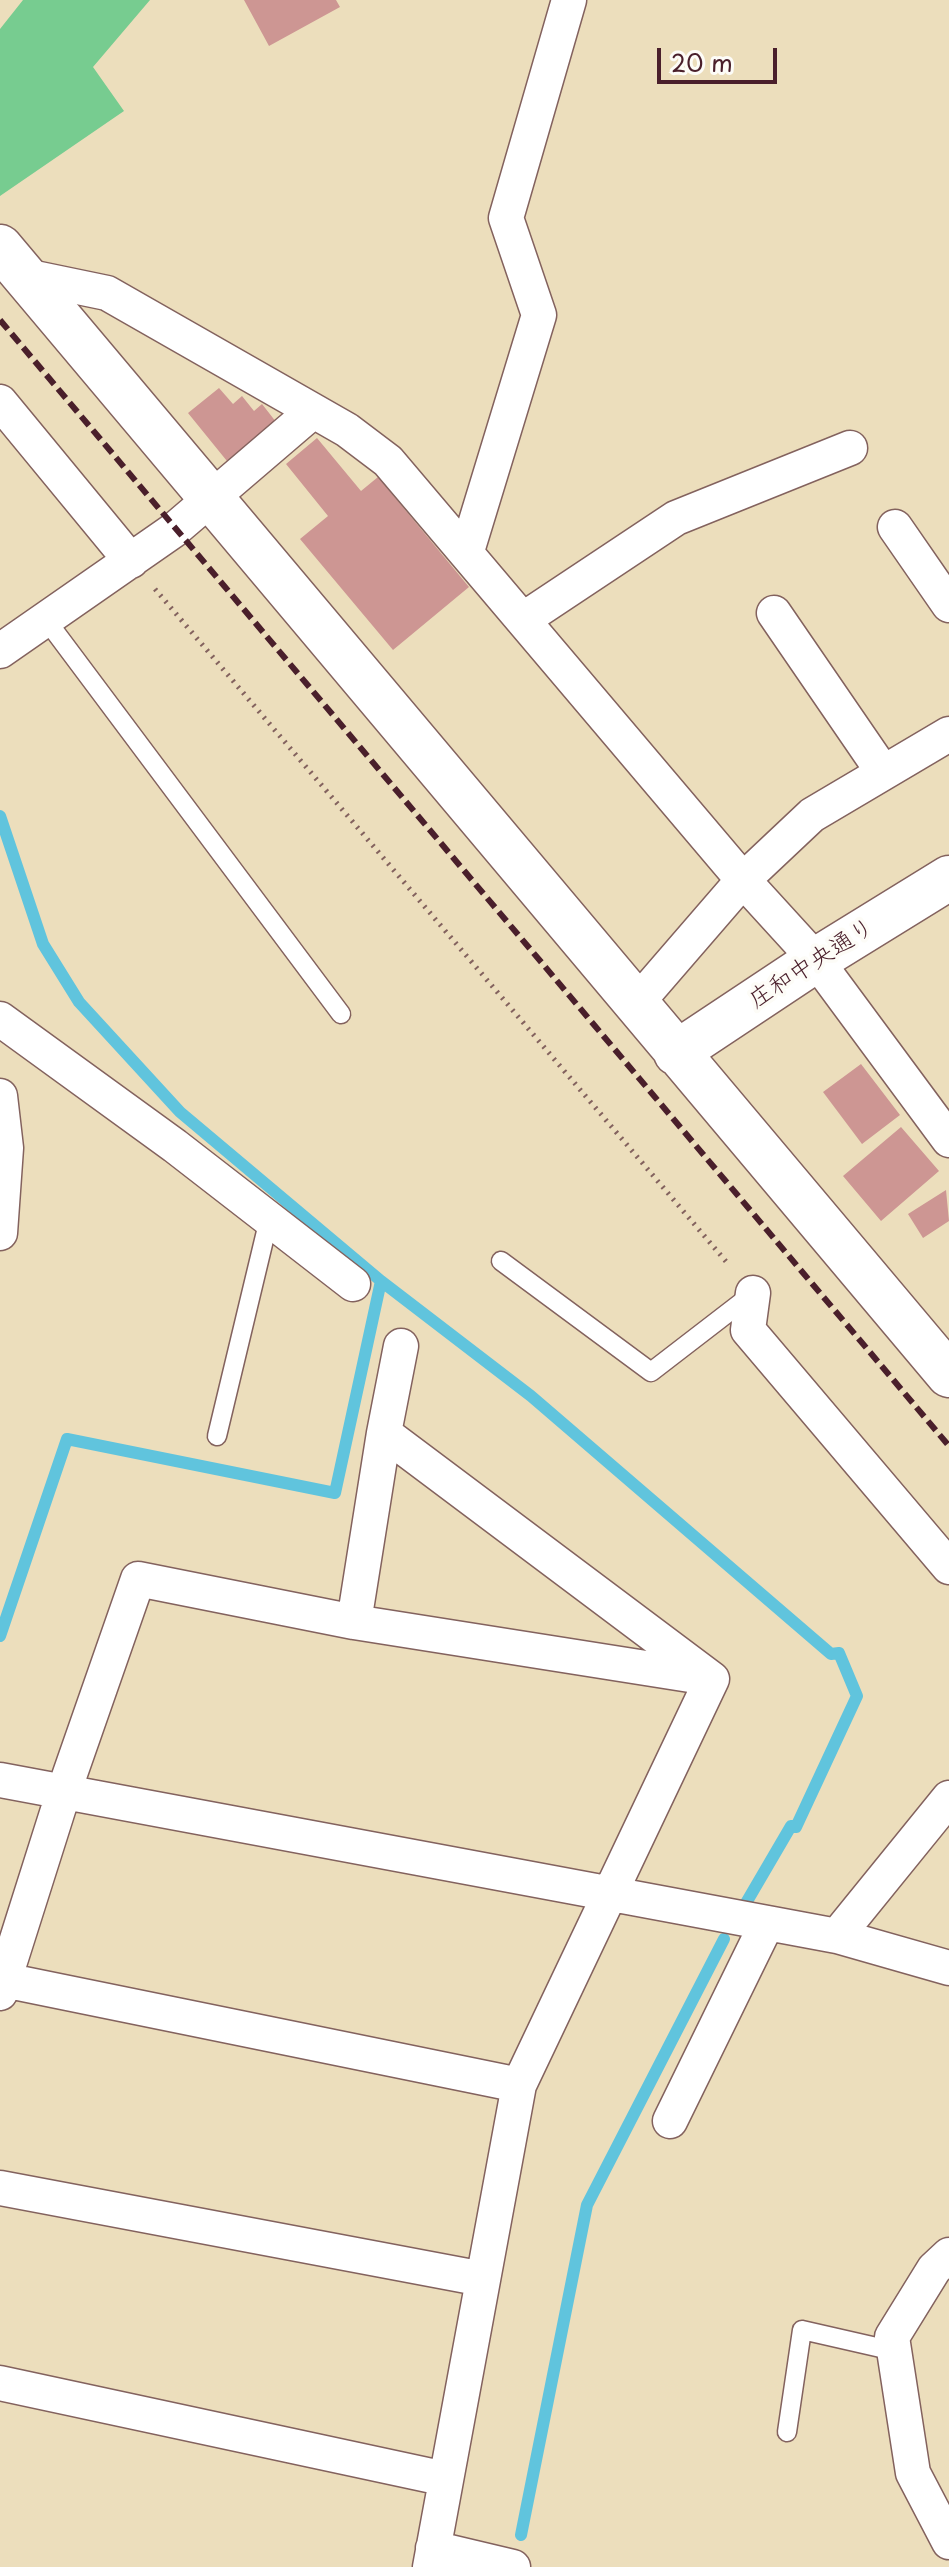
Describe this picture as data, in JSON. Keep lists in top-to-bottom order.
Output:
{
  "streets": {
    "street": ["庄和中央通り"]
  },
  "scale_bar": "20 m"
}
